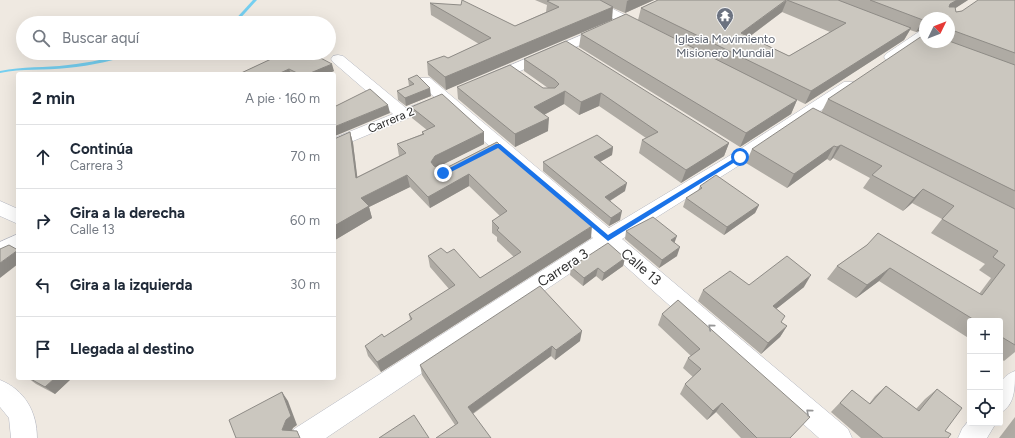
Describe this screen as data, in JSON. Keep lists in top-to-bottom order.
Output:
{
  "streets": {
    "street": ["Carrera 2", "Calle 13", "Carrera 3"]
  },
  "crossings": [
    ["Carrera 2", "Calle 13"],
    ["Calle 13", "Carrera 3"]
  ],
  "one_way": ["Calle 13"],
  "places": {
    "temple": ["Iglesia Movimiento Misionero Mundial"]
  },
  "north": "top right",
  "page": {
    "search": "Buscar aquí",
    "heading": ["2 min", "A pie · 160 m"],
    "list": [
      ["Continúa", "Carrera 3", "70 m"],
      ["Gira a la derecha", "Calle 13", "60 m"],
      ["Gira a la izquierda", "30 m"],
      "Llegada al destino"
    ],
    "map_buttons": ["+", "−"]
  }
}
